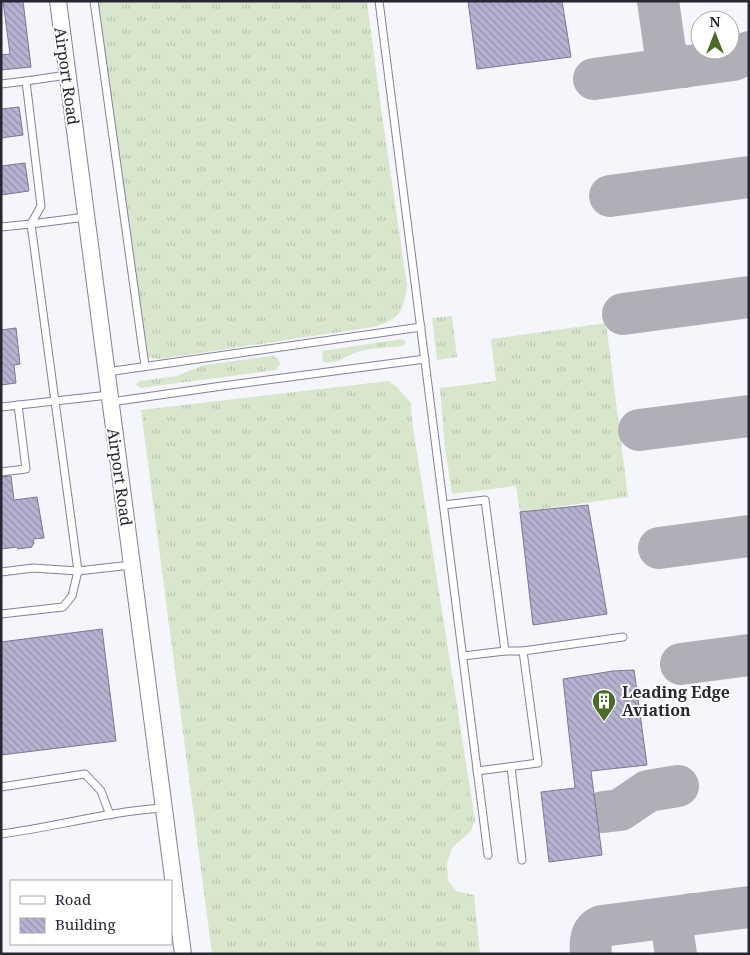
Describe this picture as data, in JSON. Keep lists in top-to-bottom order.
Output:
{
  "streets": {
    "street": ["Airport Road"]
  },
  "places": {
    "building": ["Leading Edge Aviation"]
  },
  "legend": ["Road", "Building"],
  "north": "top"
}
